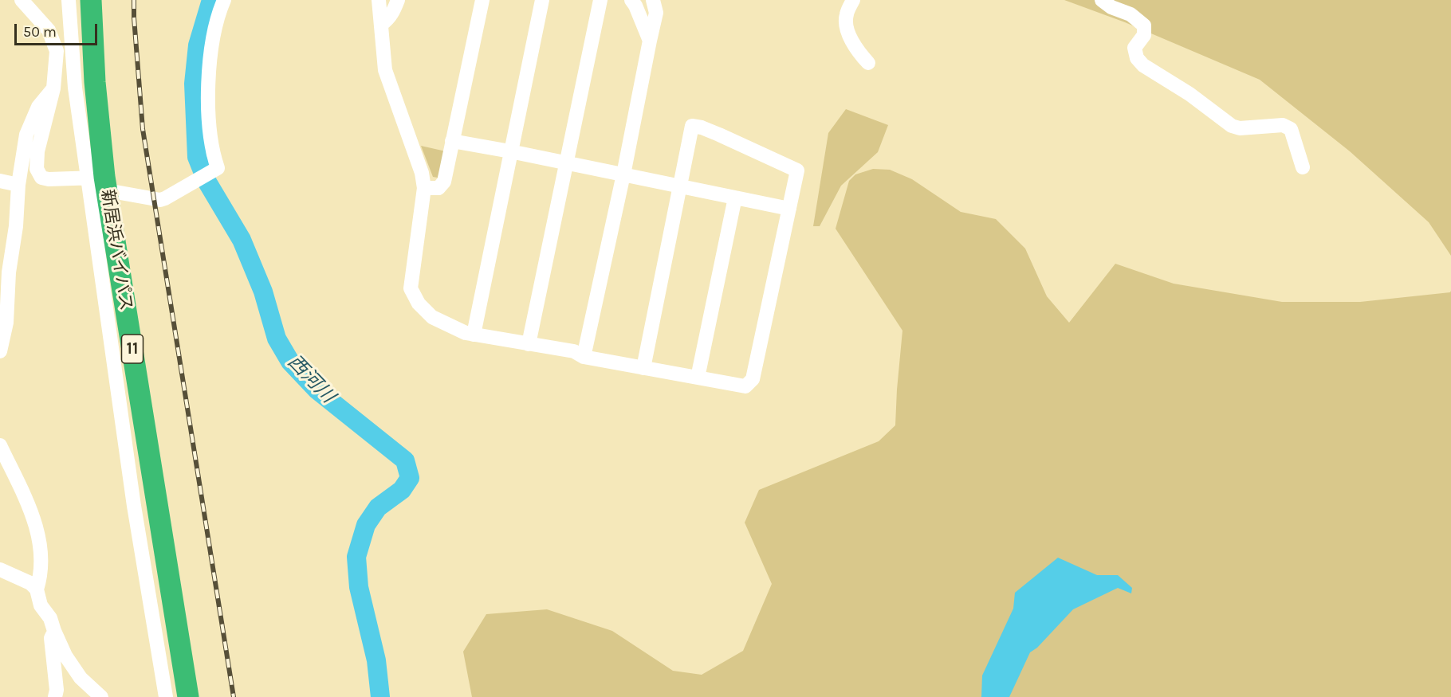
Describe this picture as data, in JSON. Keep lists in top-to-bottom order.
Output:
{
  "streets": {
    "highway": ["新居浜バイパス", "11"]
  },
  "water": ["西河川"],
  "scale_bar": "50 m"
}
